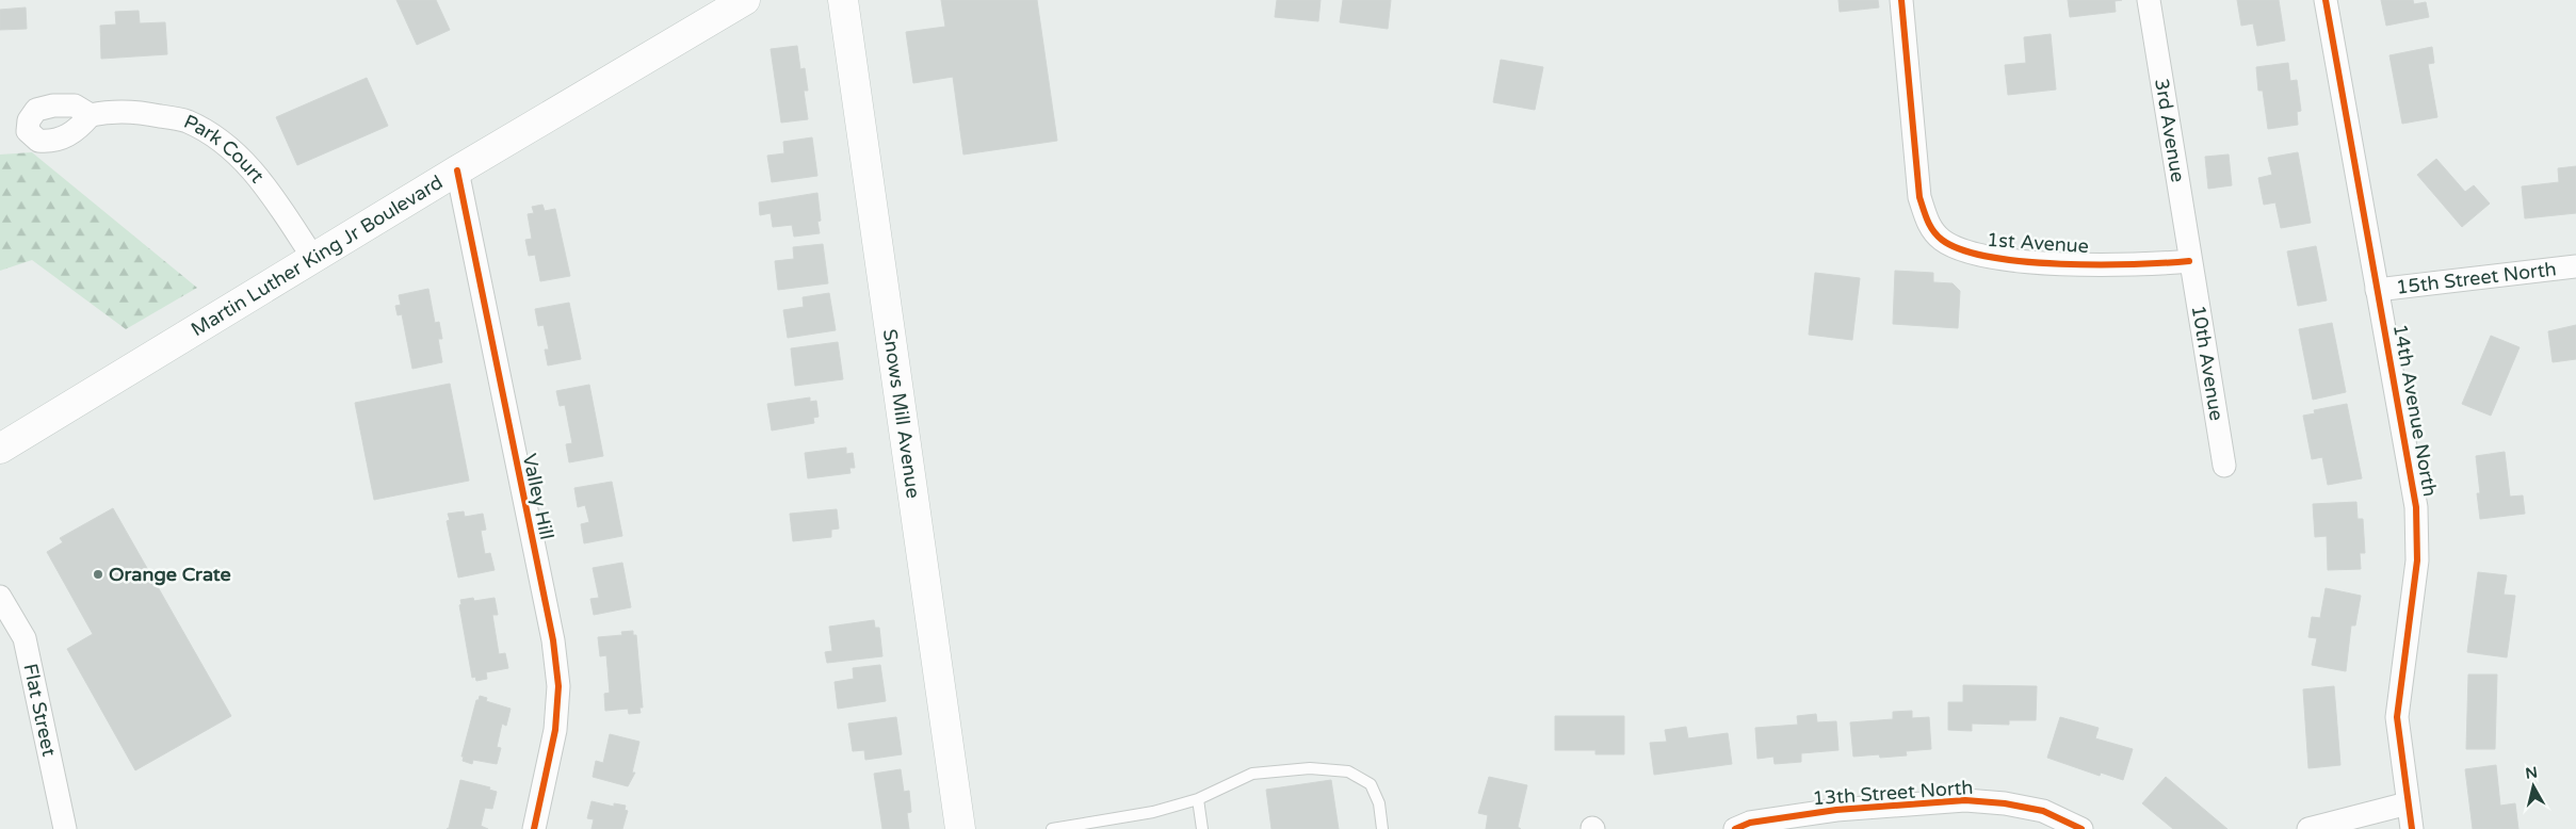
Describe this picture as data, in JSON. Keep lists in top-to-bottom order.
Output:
{
  "streets": {
    "main road": ["Martin Luther King Jr Boulevard", "Snows Mill Avenue"],
    "street": [
      "3rd Avenue",
      "Park Court",
      "1st Avenue",
      "15th Street North",
      "10th Avenue",
      "14th Avenue North",
      "Valley Hill",
      "Flat Street",
      "13th Street North"
    ]
  },
  "crossings": [
    ["3rd Avenue", "1st Avenue"],
    ["3rd Avenue", "10th Avenue"],
    ["Park Court", "Martin Luther King Jr Boulevard"],
    ["1st Avenue", "10th Avenue"],
    ["Martin Luther King Jr Boulevard", "Valley Hill"],
    ["15th Street North", "14th Avenue North"]
  ],
  "places": ["Orange Crate"],
  "north": "top"
}
